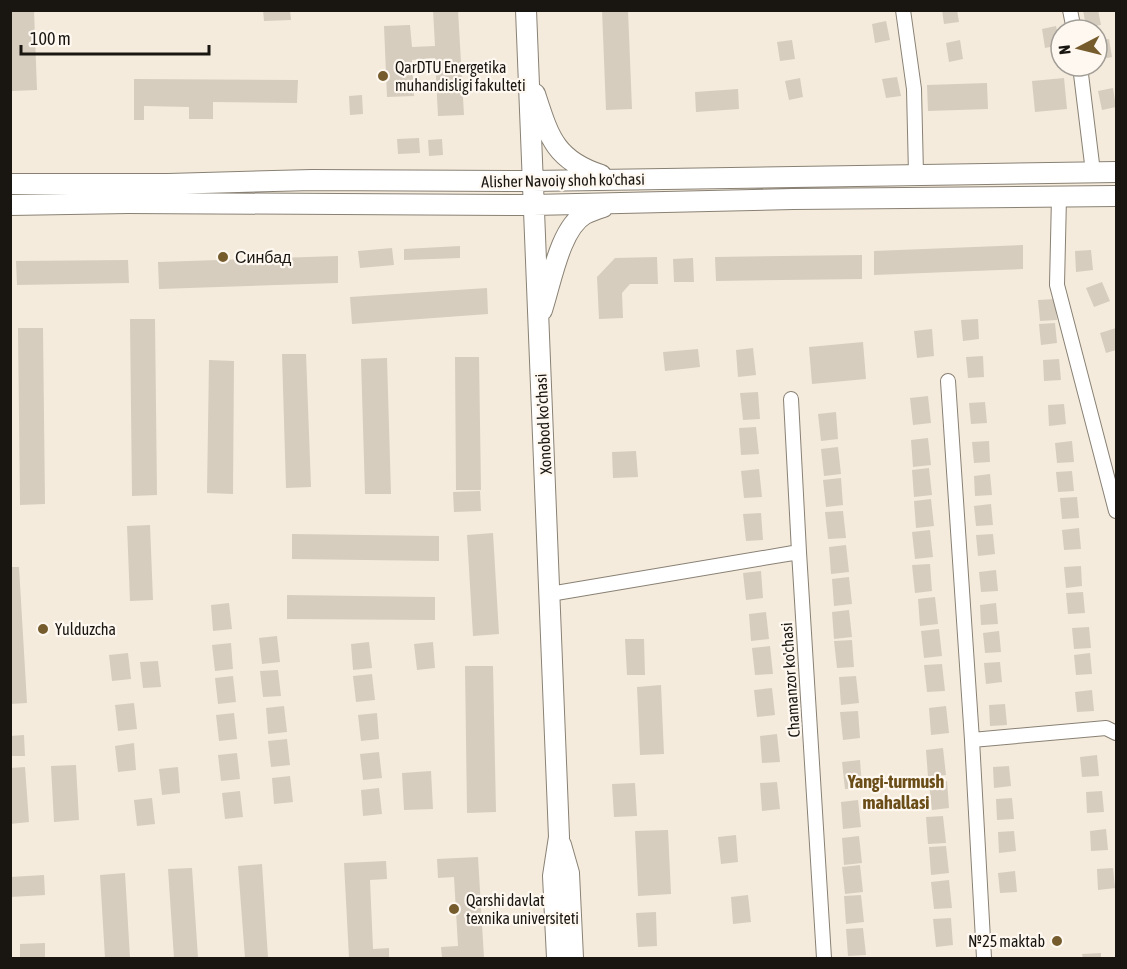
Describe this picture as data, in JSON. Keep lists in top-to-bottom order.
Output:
{
  "streets": {
    "main road": ["Alisher Navoiy shoh ko'chasi", "Xonobod ko'chasi"],
    "street": ["Chamanzor ko'chasi"]
  },
  "crossings": [
    ["Alisher Navoiy shoh ko'chasi", "Xonobod ko'chasi"]
  ],
  "districts": ["Yangi-turmush mahallasi"],
  "places": [
    "QarDTU Energetika muhandisligi fakulteti",
    "Синбад",
    "Yulduzcha",
    "Qarshi davlat texnika universiteti",
    "№25 maktab"
  ],
  "scale_bar": "100 m",
  "north": "left"
}
